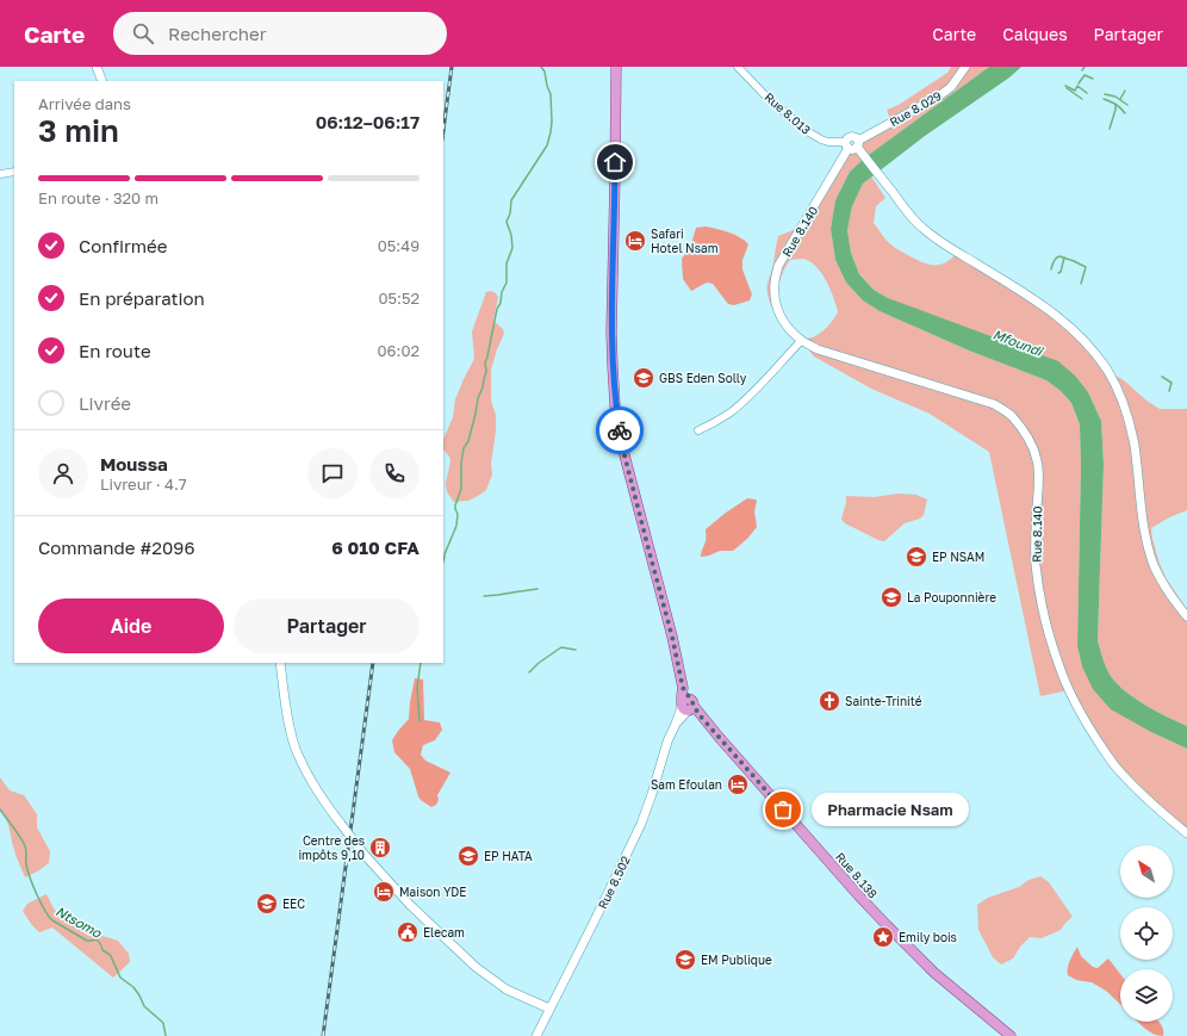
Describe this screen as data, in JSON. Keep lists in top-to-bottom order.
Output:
{
  "streets": {
    "main road": [
      "Rue 8.029",
      "Rue 8.140",
      "Rue 8.138",
      "Rue 8.502"
    ],
    "street": ["Rue 8.013"]
  },
  "crossings": [
    ["Rue 8.029", "Rue 8.013"],
    ["Rue 8.029", "Rue 8.140"],
    ["Rue 8.013", "Rue 8.140"],
    ["Rue 8.138", "Rue 8.502"]
  ],
  "water": ["Mfoundi", "Ntsomo"],
  "places": {
    "hotel": ["Safari Hotel Nsam", "Sam Efoulan", "Maison YDE"],
    "school or university": [
      "GBS Eden Solly",
      "EP NSAM",
      "La Pouponnière",
      "EP HATA",
      "EEC",
      "EM Publique"
    ],
    "church": ["Sainte-Trinité"],
    "other": ["Pharmacie Nsam"],
    "building": ["Centre des impôts 9,10"],
    "public building": ["Elecam"],
    "place": ["Emily bois"]
  },
  "north": "top left",
  "page": {
    "header": "Carte",
    "search": "Rechercher",
    "nav": ["Carte", "Calques", "Partager"],
    "heading": ["3 min", "Arrivée dans", "06:12–06:17"],
    "panel": [
      "Moussa",
      "Livreur · 4.7",
      "Commande #2096",
      "6 010 CFA"
    ],
    "bar": "En route · 320 m",
    "list": [
      ["Confirmée", "05:49"],
      ["En préparation", "05:52"],
      ["En route", "06:02"],
      "Livrée"
    ],
    "buttons": ["Aide", "Partager"],
    "bubble": "Pharmacie Nsam"
  }
}
